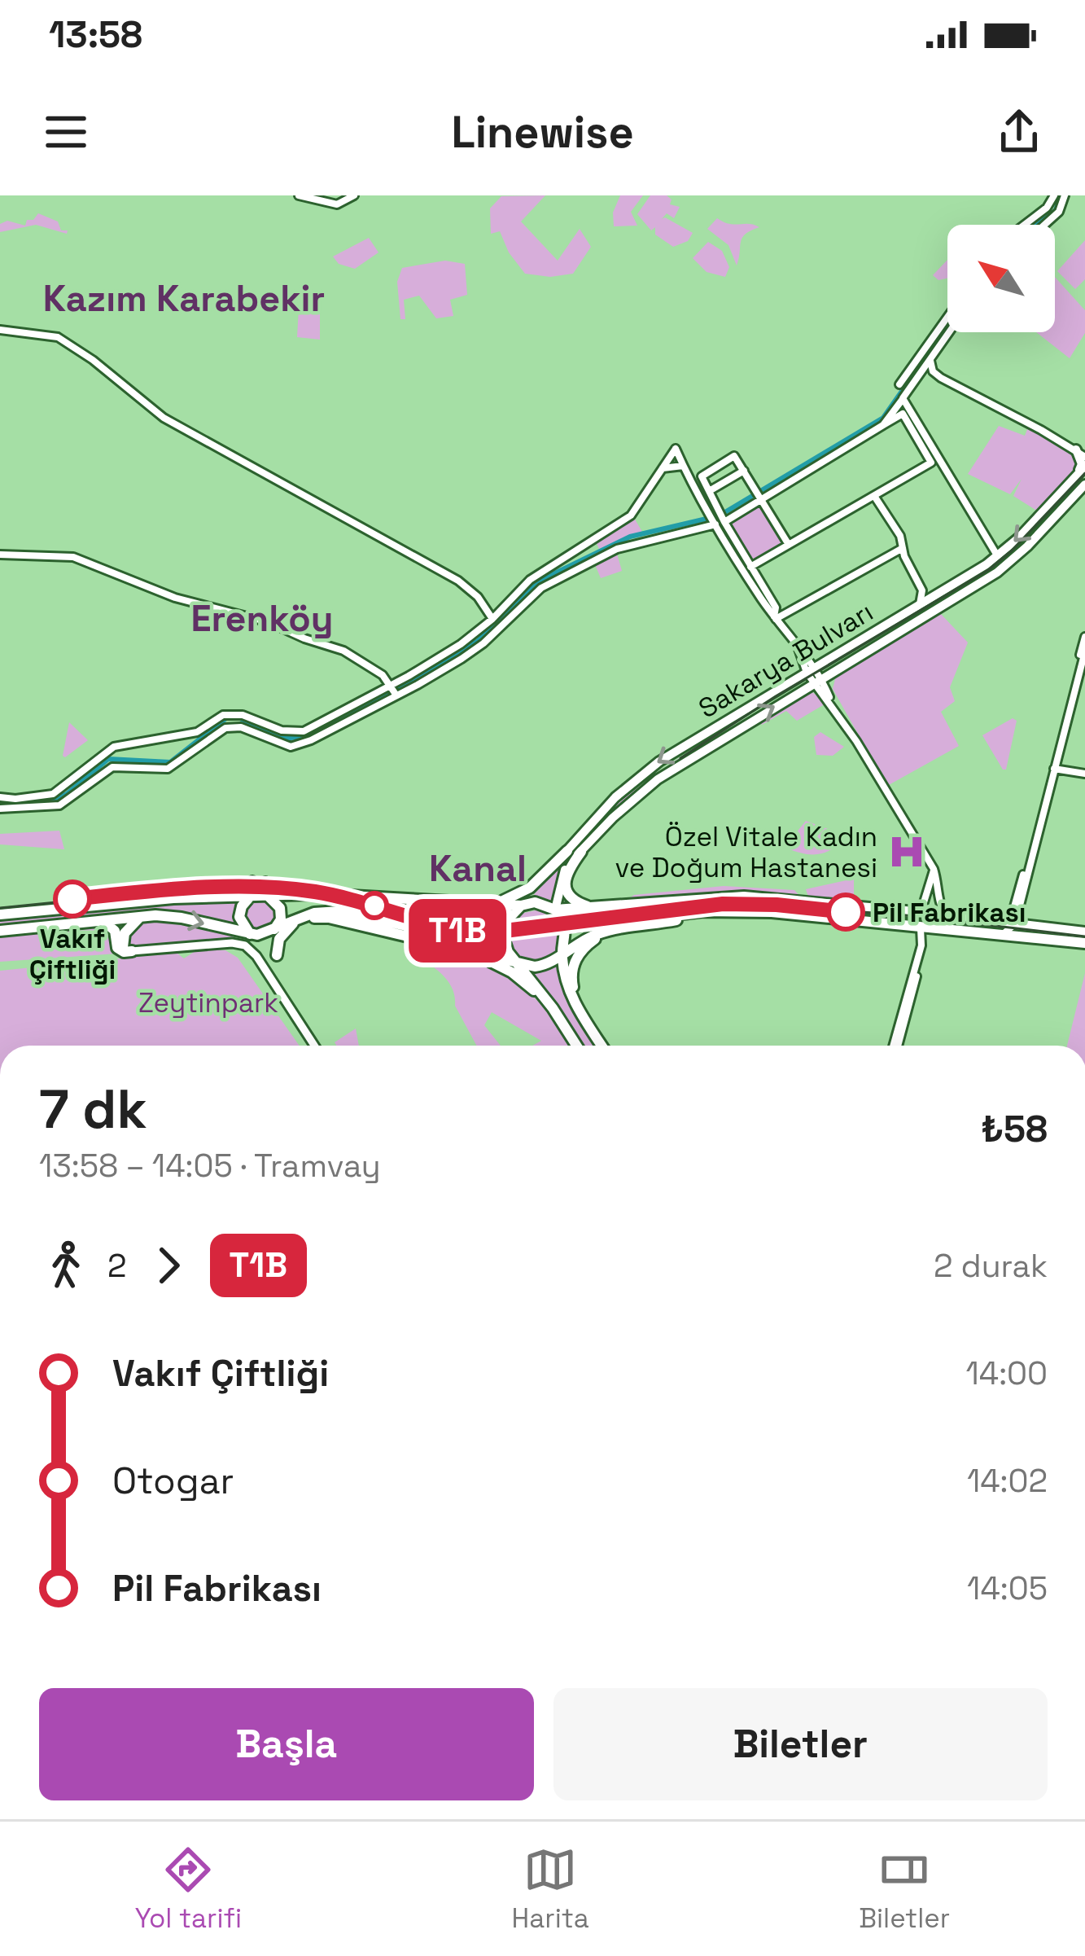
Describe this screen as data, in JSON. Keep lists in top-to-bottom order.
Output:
{
  "streets": {
    "main road": ["Sakarya Bulvarı"]
  },
  "districts": ["Kazım Karabekir", "Erenköy", "Kanal"],
  "parks": ["Zeytinpark"],
  "places": {
    "hospital": ["Özel Vitale Kadın ve Doğum Hastanesi"],
    "other": ["Vakıf Çiftliği", "Pil Fabrikası"]
  },
  "lines": ["tram line T1B"],
  "north": "top left",
  "page": {
    "status": "13:58",
    "header": "Linewise",
    "on_map": "T1B",
    "heading": ["7 dk", "13:58 – 14:05 · Tramvay", "₺58"],
    "legs": ["2", "T1B", "2 durak"],
    "list": [
      {
        "name": "Vakıf Çiftliği",
        "value": "14:00"
      },
      {
        "name": "Otogar",
        "value": "14:02"
      },
      {
        "name": "Pil Fabrikası",
        "value": "14:05"
      }
    ],
    "buttons": ["Başla", "Biletler"],
    "tabs": ["Yol tarifi", "Harita", "Biletler"]
  }
}
